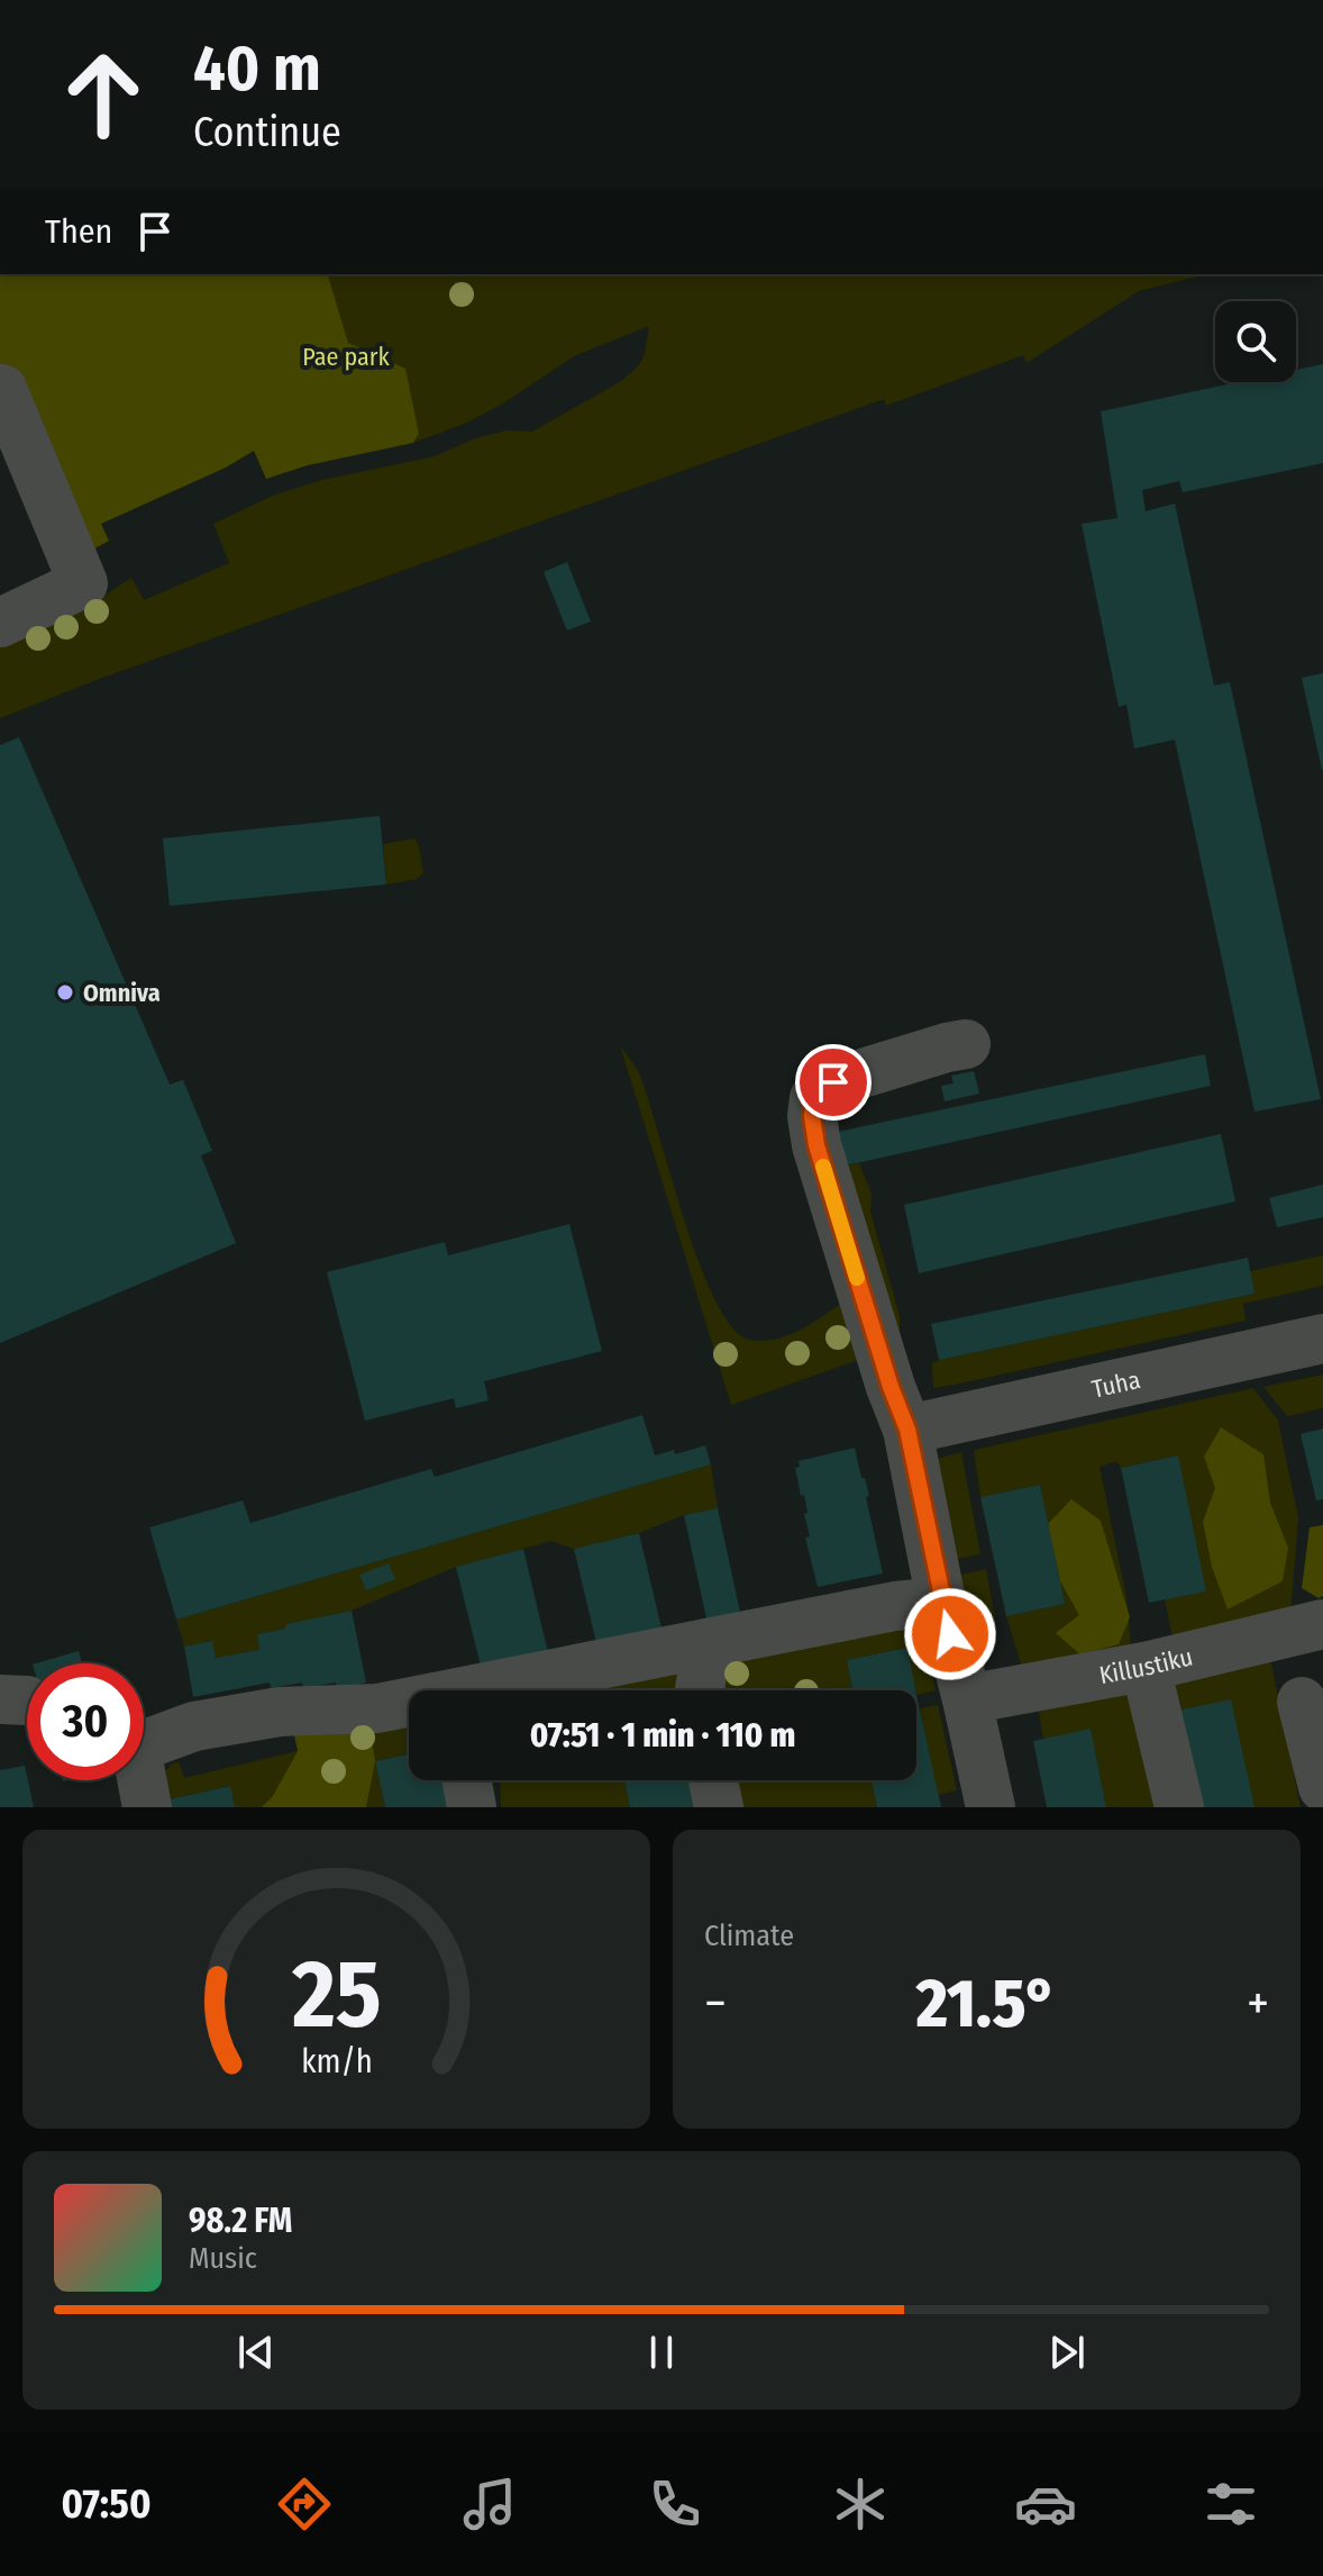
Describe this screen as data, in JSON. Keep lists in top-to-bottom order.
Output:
{
  "streets": {
    "street": ["Tuha", "Killustiku"]
  },
  "parks": ["Pae park"],
  "places": ["Omniva"],
  "page": {
    "turn": ["40 m", "Continue"],
    "then": "Then",
    "limit": "30",
    "trip": "07:51 · 1 min · 110 m",
    "tile": "Climate",
    "heat": ["−", "21.5°", "+"],
    "song": ["98.2 FM", "Music"],
    "tabs": "07:50",
    "gauge": ["25", "km/h"]
  }
}
